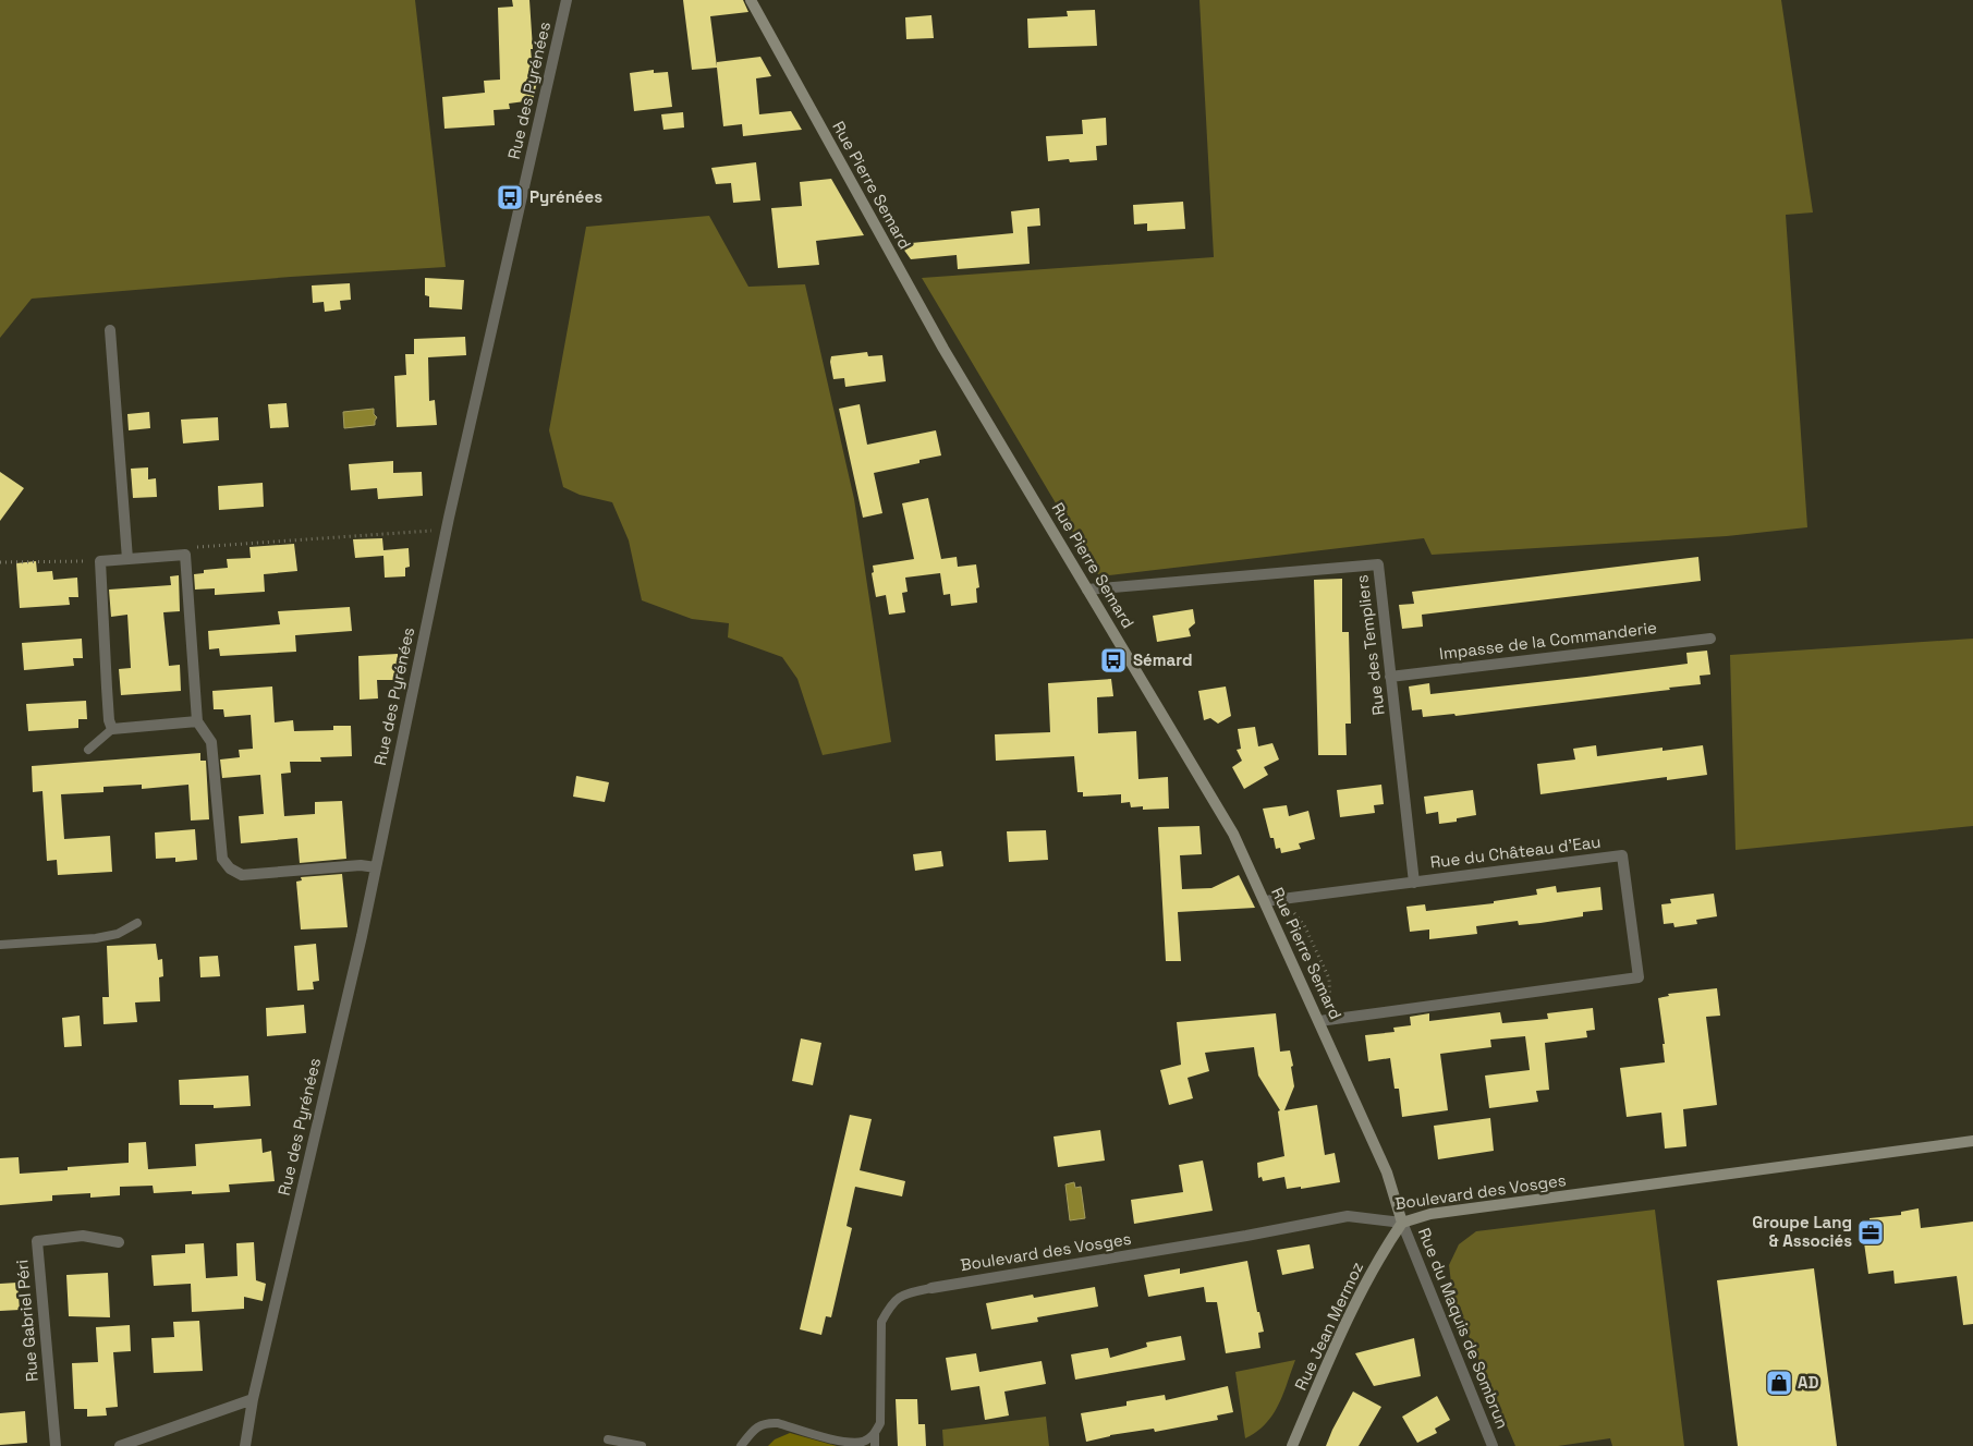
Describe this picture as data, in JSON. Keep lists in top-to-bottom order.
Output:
{
  "streets": {
    "main road": ["Rue Pierre Semard", "Boulevard des Vosges", "Rue Jean Mermoz"],
    "street": [
      "Rue des Pyrénées",
      "Impasse de la Commanderie",
      "Rue des Templiers",
      "Rue du Château d'Eau",
      "Rue Gabriel Péri",
      "Rue du Maquis de Sombrun"
    ]
  },
  "crossings": [
    ["Rue Pierre Semard", "Rue des Templiers"],
    ["Rue Pierre Semard", "Rue du Château d'Eau"],
    ["Rue Pierre Semard", "Boulevard des Vosges"],
    ["Rue Pierre Semard", "Rue Jean Mermoz"],
    ["Rue Pierre Semard", "Rue du Maquis de Sombrun"],
    ["Impasse de la Commanderie", "Rue des Templiers"],
    ["Rue des Templiers", "Rue du Château d'Eau"],
    ["Boulevard des Vosges", "Rue Jean Mermoz"],
    ["Boulevard des Vosges", "Rue du Maquis de Sombrun"],
    ["Rue Jean Mermoz", "Rue du Maquis de Sombrun"]
  ],
  "places": {
    "bus stop": ["Pyrénées", "Sémard"],
    "office": ["Groupe Lang & Associés"],
    "shop": ["AD"]
  }
}
